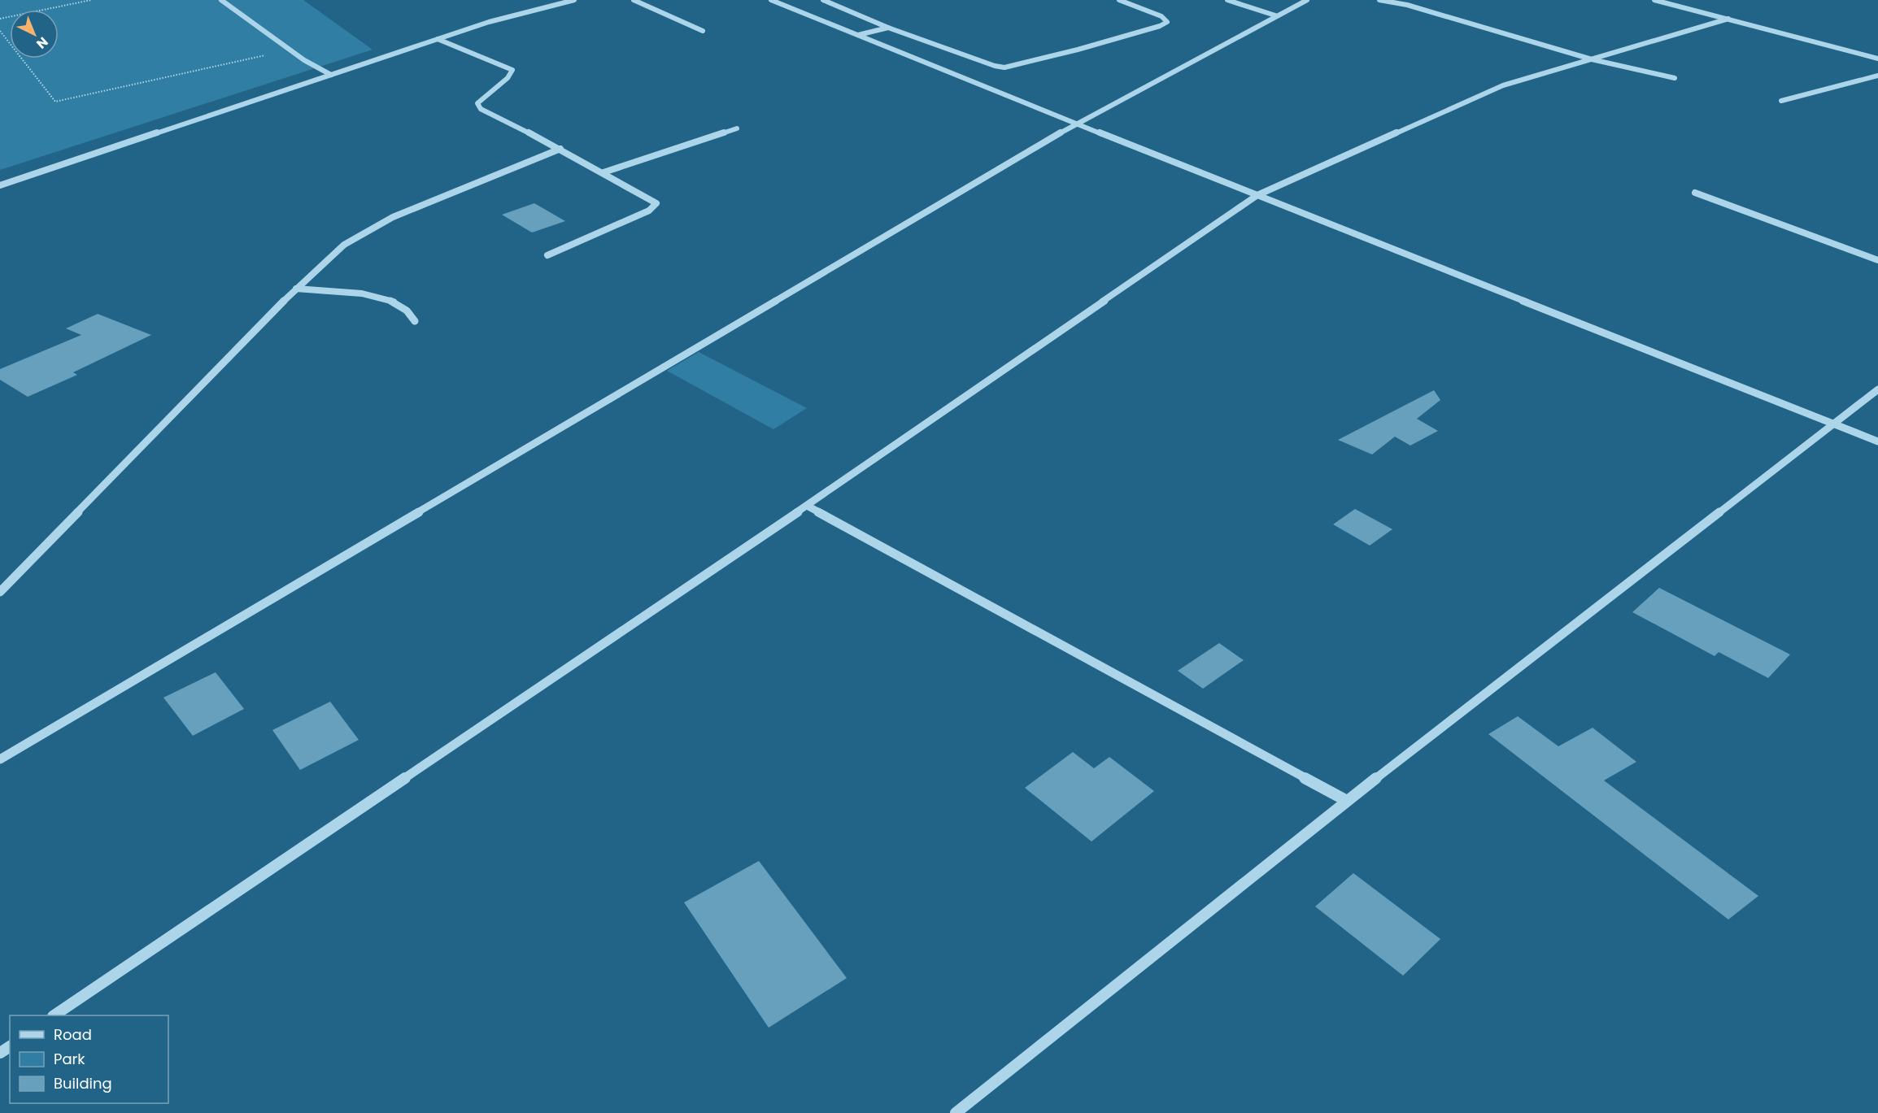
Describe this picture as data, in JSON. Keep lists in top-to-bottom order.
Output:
{
  "legend": ["Road", "Park", "Building"],
  "north": "bottom right"
}
